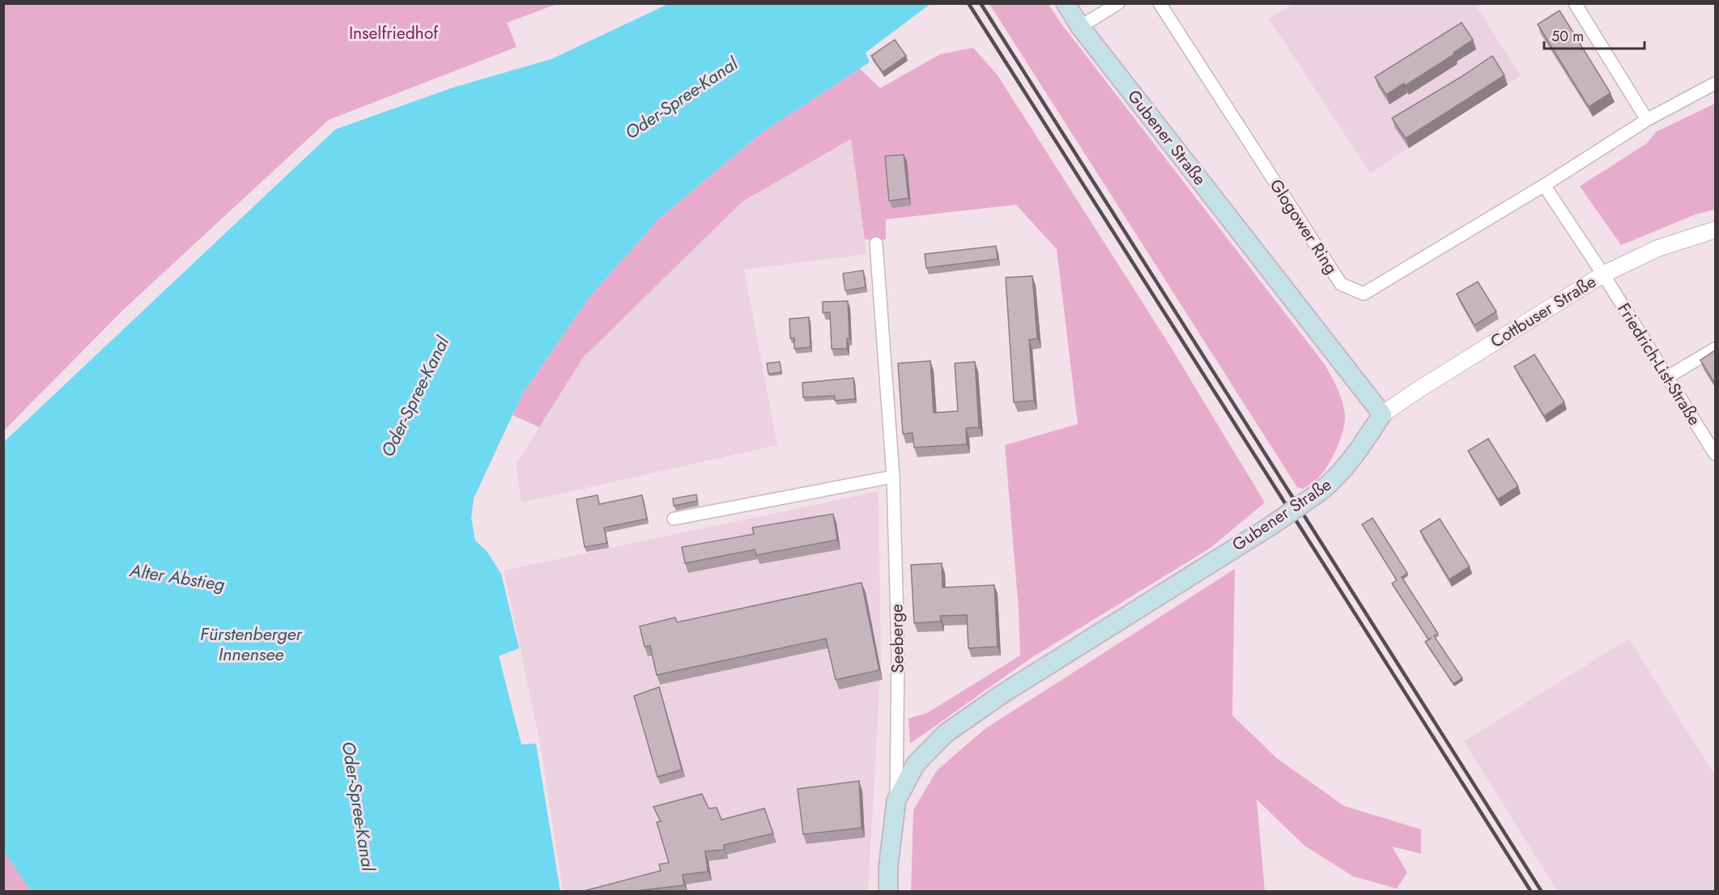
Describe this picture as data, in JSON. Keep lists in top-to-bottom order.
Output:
{
  "streets": {
    "main road": ["Gubener Straße"],
    "street": [
      "Glogower Ring",
      "Cottbuser Straße",
      "Friedrich-List-Straße",
      "Seeberge"
    ]
  },
  "crossings": [
    ["Gubener Straße", "Cottbuser Straße"],
    ["Gubener Straße", "Seeberge"],
    ["Cottbuser Straße", "Friedrich-List-Straße"]
  ],
  "water": ["Oder-Spree-Kanal", "Alter Abstieg", "Fürstenberger Innensee"],
  "parks": ["Inselfriedhof"],
  "scale_bar": "50 m"
}
